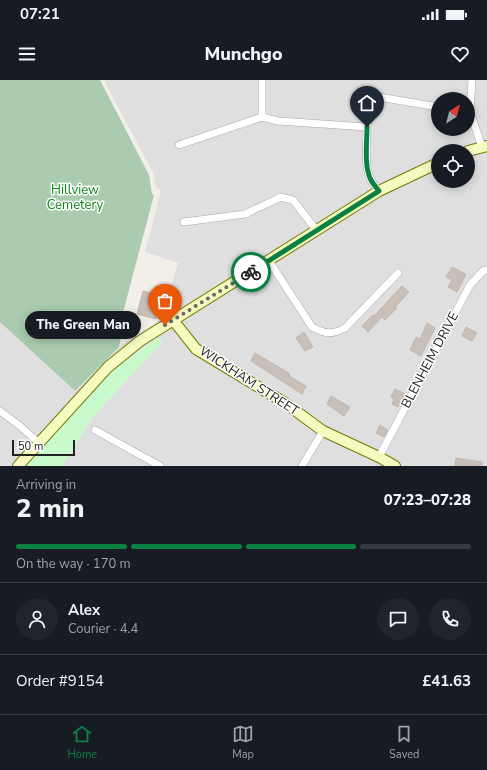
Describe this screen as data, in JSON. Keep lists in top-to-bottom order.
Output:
{
  "streets": {
    "street": ["BLENHEIM DRIVE", "WICKHAM STREET"]
  },
  "crossings": [
    ["BLENHEIM DRIVE", "WICKHAM STREET"]
  ],
  "parks": ["Hillview Cemetery"],
  "places": ["The Green Man"],
  "scale_bar": "50 m",
  "north": "top right",
  "page": {
    "status": "07:21",
    "header": "Munchgo",
    "bubble": "The Green Man",
    "scale": "50 m",
    "heading": ["2 min", "Arriving in", "07:23–07:28"],
    "panel": [
      "Alex",
      "Courier · 4.4",
      "Order #9154",
      "£41.63"
    ],
    "bar": "On the way · 170 m",
    "tabs": ["Home", "Map", "Saved"]
  }
}
